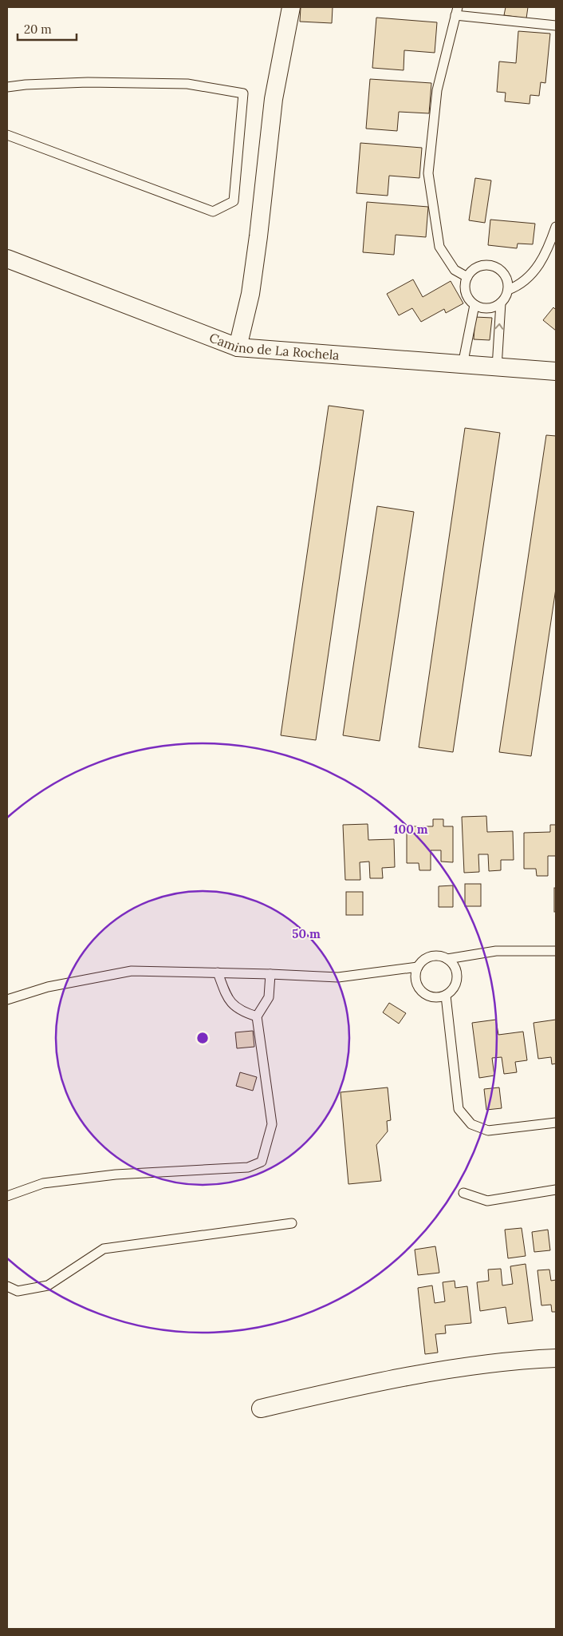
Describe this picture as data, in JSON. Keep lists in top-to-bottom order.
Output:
{
  "streets": {
    "street": ["Camino de La Rochela"]
  },
  "scale_bar": "20 m",
  "rings": ["100 m", "50 m"]
}
